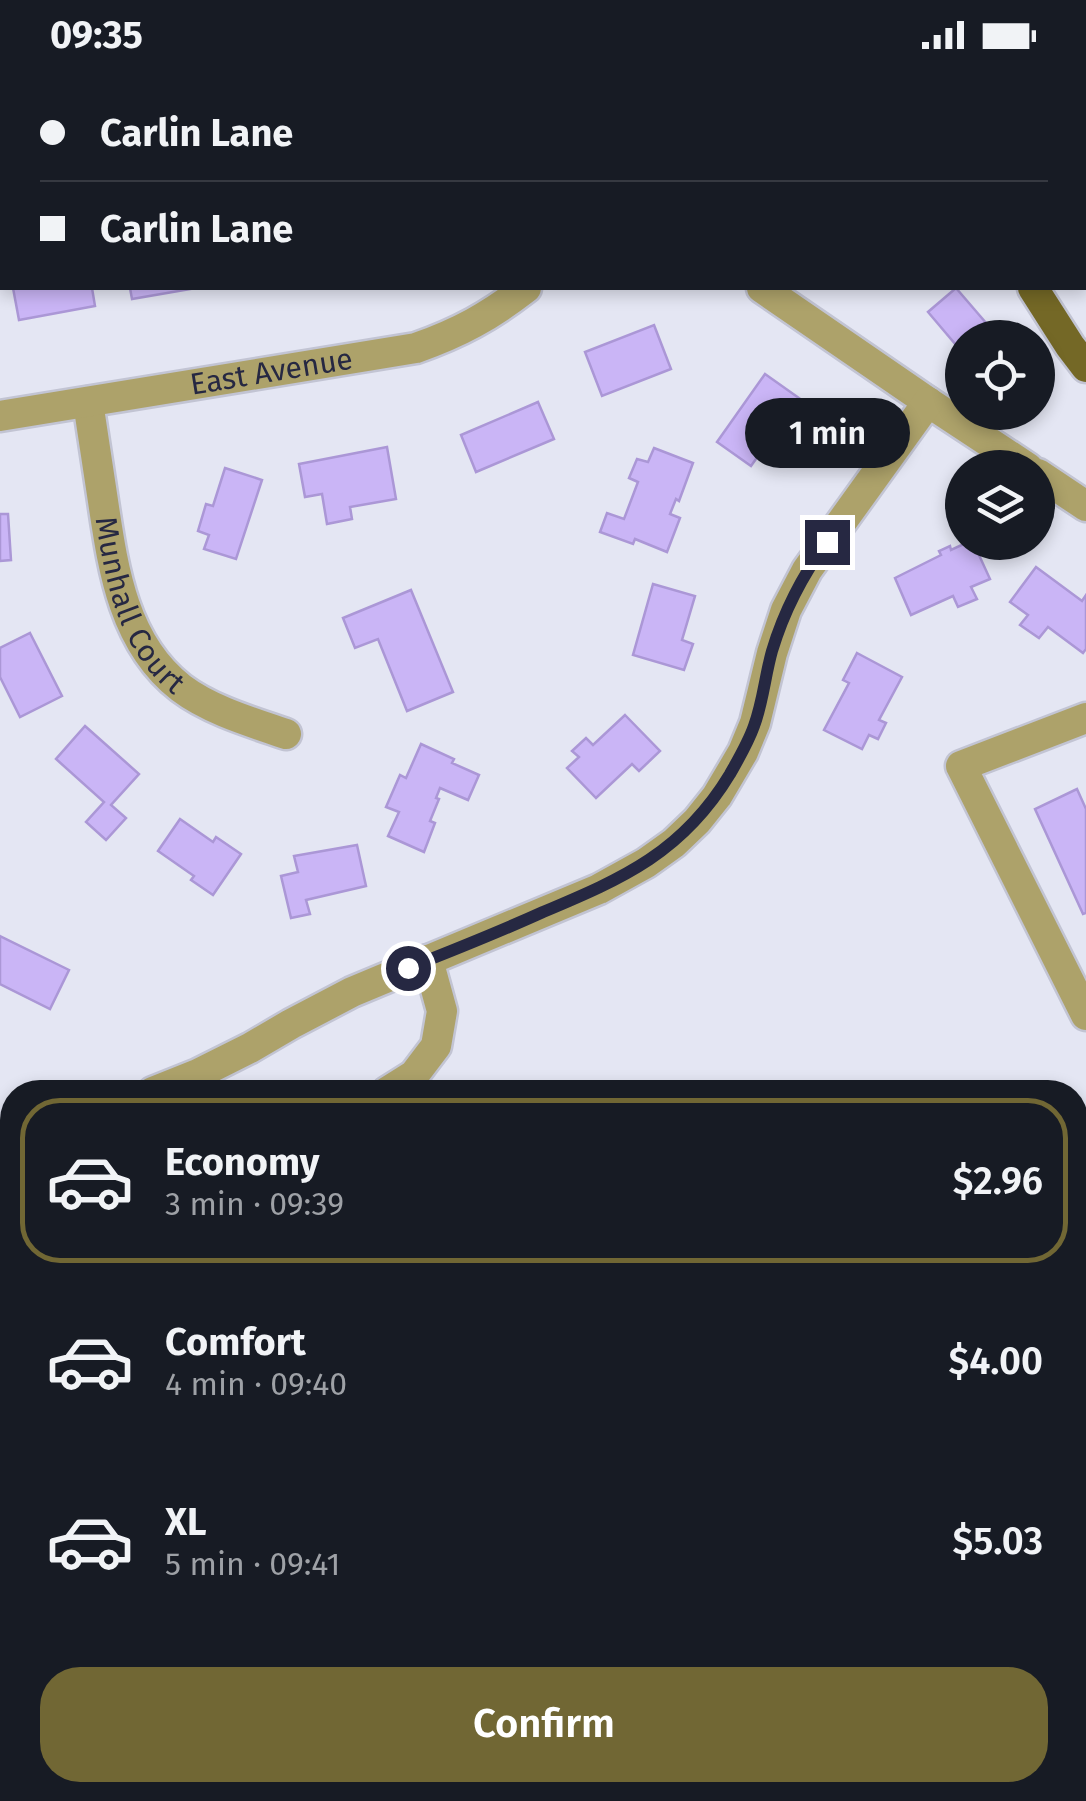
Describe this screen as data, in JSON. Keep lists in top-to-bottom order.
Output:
{
  "streets": {
    "street": ["East Avenue", "Munhall Court"]
  },
  "crossings": [
    ["East Avenue", "Munhall Court"]
  ],
  "page": {
    "status": "09:35",
    "banner": ["Carlin Lane", "Carlin Lane"],
    "bubble": "1 min",
    "list": [
      {
        "name": "Economy",
        "note": "3 min · 09:39",
        "value": "$2.96"
      },
      {
        "name": "Comfort",
        "note": "4 min · 09:40",
        "value": "$4.00"
      },
      {
        "name": "XL",
        "note": "5 min · 09:41",
        "value": "$5.03"
      }
    ],
    "buttons": "Confirm"
  }
}
